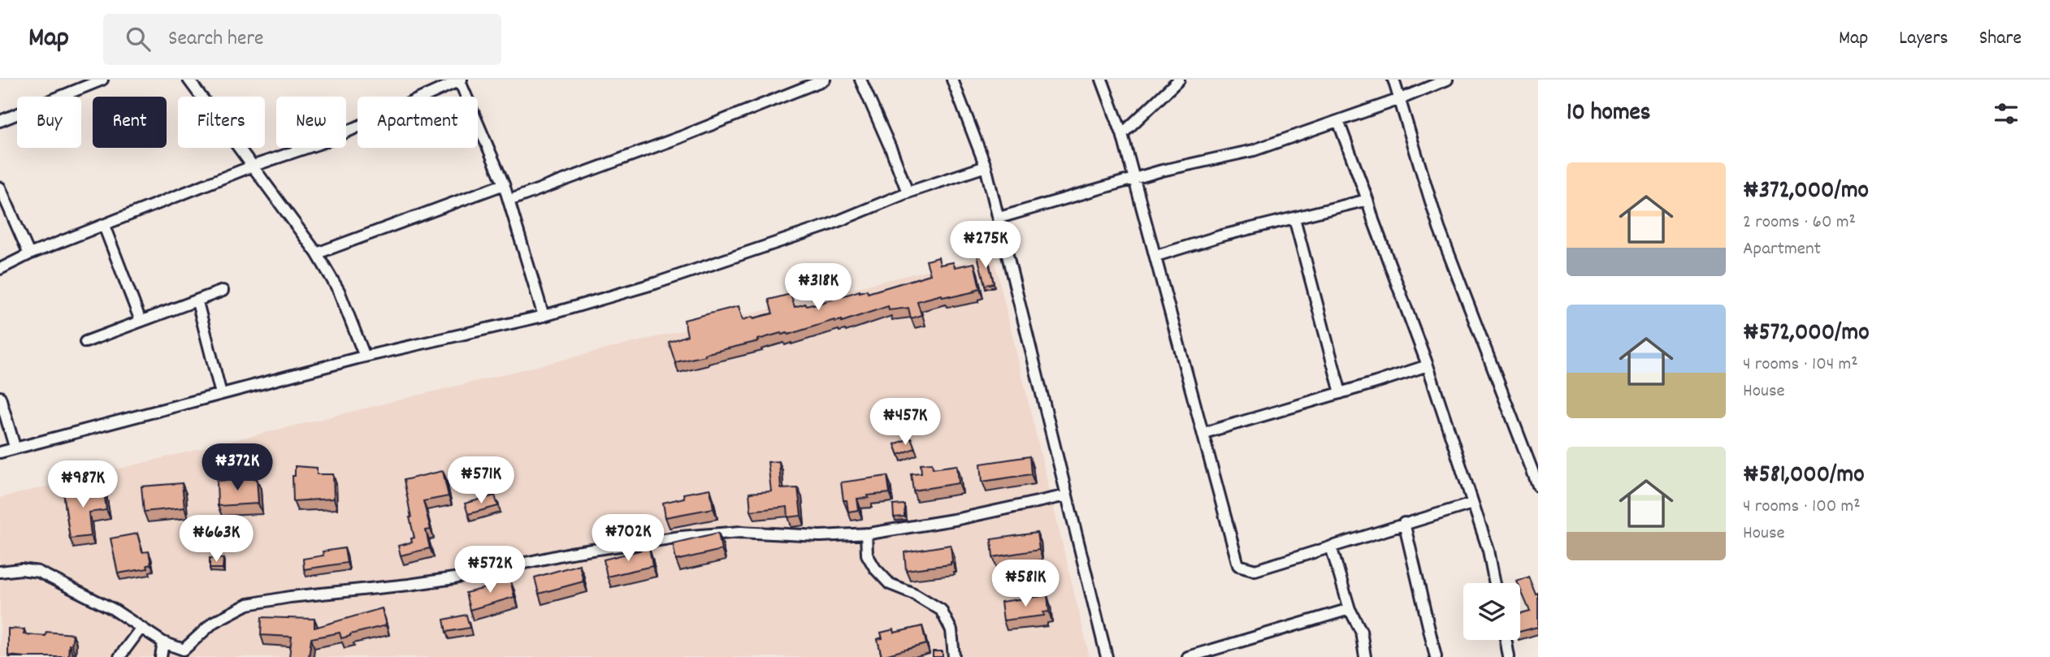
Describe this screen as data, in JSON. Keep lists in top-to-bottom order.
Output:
{
  "page": {
    "header": "Map",
    "search": "Search here",
    "nav": ["Map", "Layers", "Share"],
    "heading": "10 homes",
    "chip": [
      "Buy",
      "Rent",
      "Filters",
      "New",
      "Apartment"
    ],
    "list": [
      {
        "name": "₦372,000/mo",
        "note": "2 rooms · 60 m² · Apartment"
      },
      {
        "name": "₦572,000/mo",
        "note": "4 rooms · 104 m² · House"
      },
      {
        "name": "₦581,000/mo",
        "note": "4 rooms · 100 m² · House"
      }
    ],
    "price": [
      "₦275K",
      "₦318K",
      "₦457K",
      "₦372K",
      "₦571K",
      "₦987K",
      "₦702K",
      "₦663K",
      "₦572K",
      "₦581K"
    ]
  }
}
